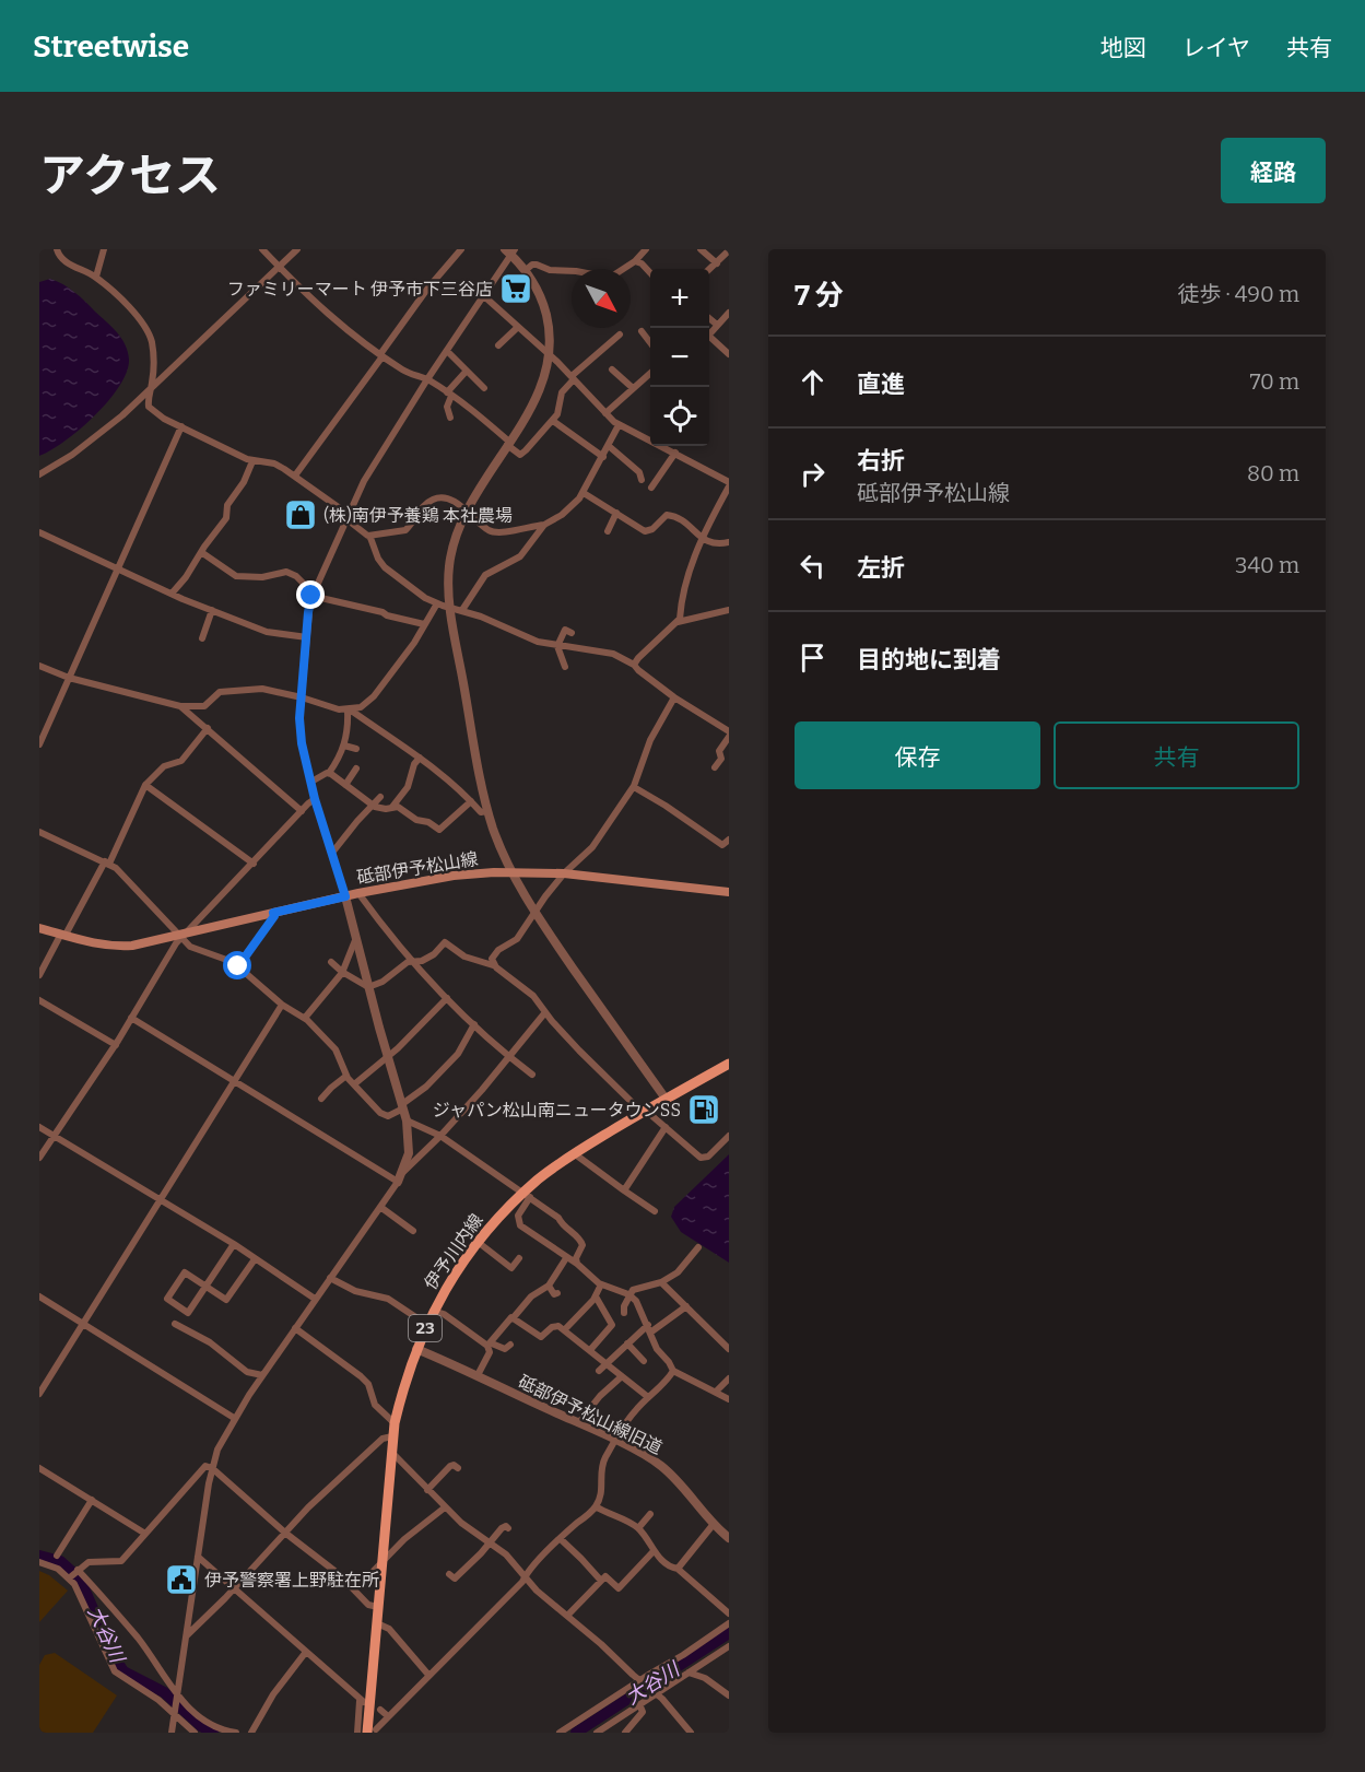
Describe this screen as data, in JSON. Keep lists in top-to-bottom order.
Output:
{
  "streets": {
    "main road": ["砥部伊予松山線", "伊予川内線", "23"],
    "street": ["砥部伊予松山線旧道"]
  },
  "crossings": [
    ["伊予川内線", "砥部伊予松山線旧道"]
  ],
  "water": ["大谷川"],
  "places": {
    "supermarket": ["ファミリーマート 伊予市下三谷店"],
    "shop": ["(株)南伊予養鶏 本社農場"],
    "fuel station": ["ジャパン松山南ニュータウンSS"],
    "public building": ["伊予警察署上野駐在所"]
  },
  "north": "bottom right",
  "page": {
    "header": "Streetwise",
    "nav": ["地図", "レイヤ", "共有"],
    "title": "アクセス",
    "buttons": [
      "経路",
      ["保存", "共有"]
    ],
    "heading": ["7 分", "徒歩 · 490 m"],
    "map_buttons": ["+", "−"],
    "list": [
      ["直進", "70 m"],
      ["右折", "砥部伊予松山線", "80 m"],
      ["左折", "340 m"],
      "目的地に到着"
    ]
  }
}
